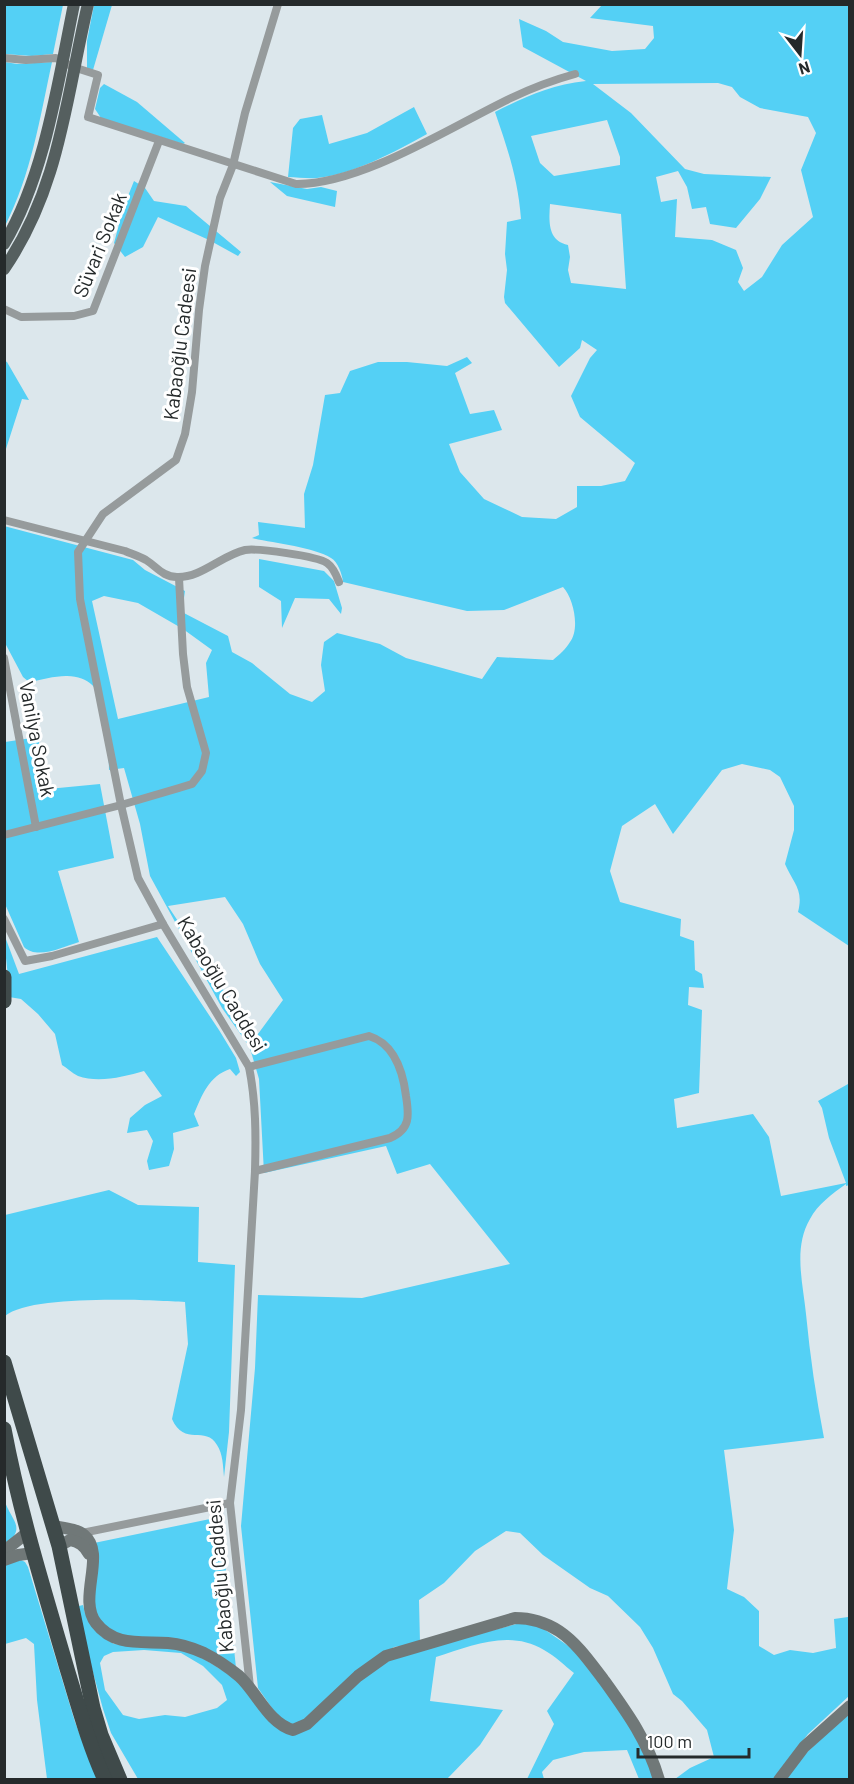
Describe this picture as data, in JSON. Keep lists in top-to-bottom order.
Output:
{
  "streets": {
    "street": [
      "Süvari Sokak",
      "Kabaoğlu Cadeesi",
      "Vanilya Sokak",
      "Kabaoğlu Caddesi"
    ]
  },
  "crossings": [
    ["Kabaoğlu Cadeesi", "Kabaoğlu Caddesi"]
  ],
  "scale_bar": "100 m",
  "north": "bottom"
}
